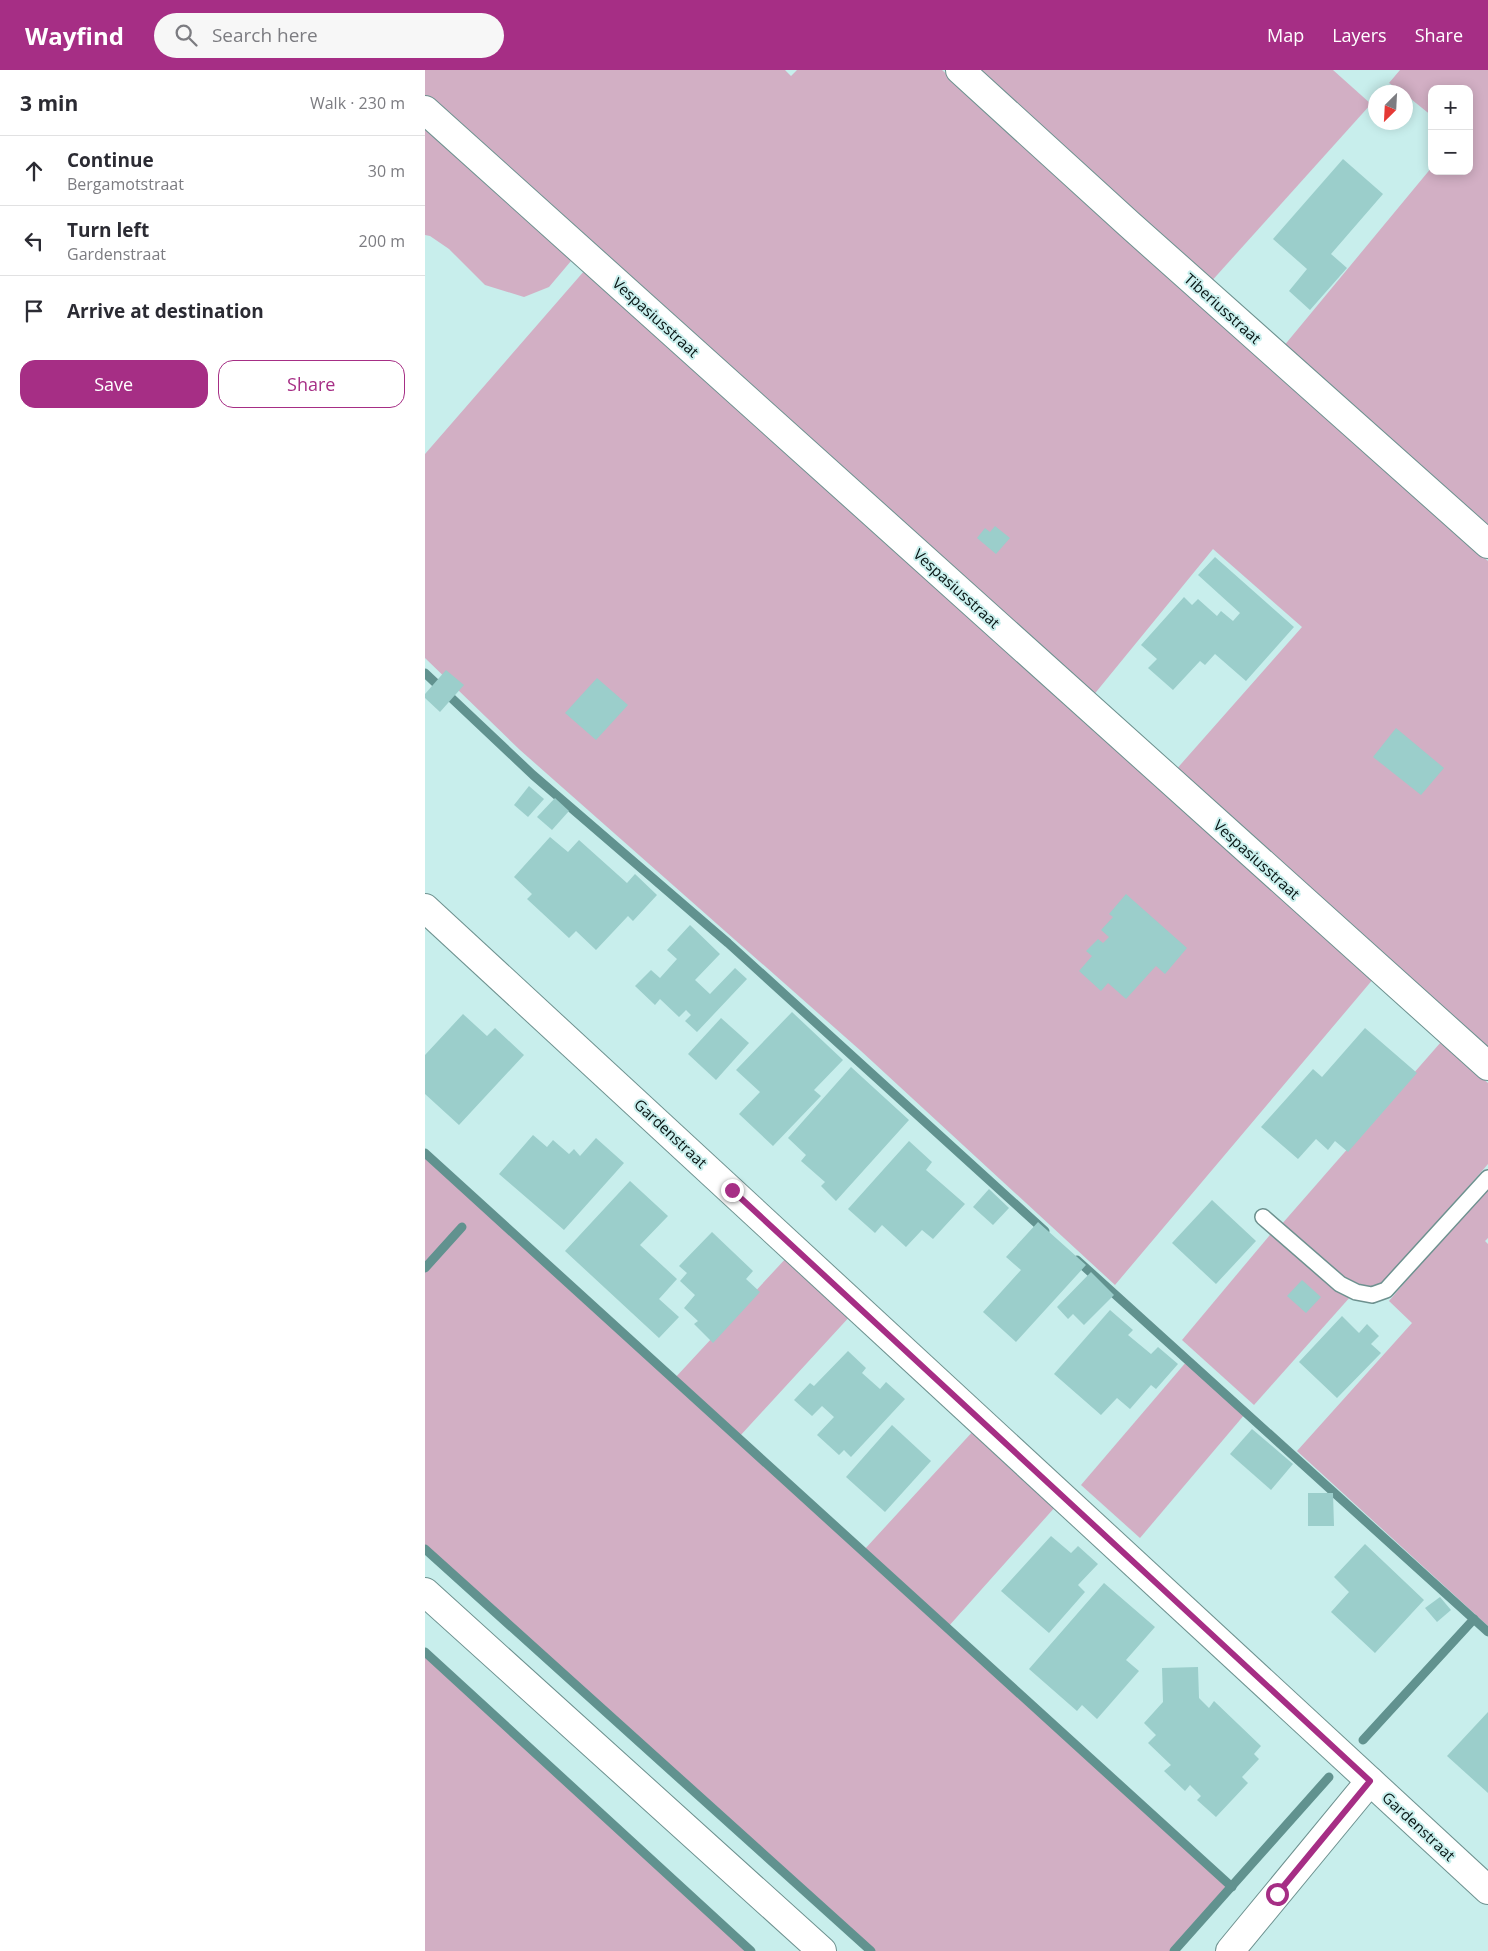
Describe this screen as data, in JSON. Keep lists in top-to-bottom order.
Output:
{
  "streets": {
    "street": ["Tiberiusstraat", "Vespasiusstraat", "Gardenstraat"]
  },
  "north": "bottom left",
  "page": {
    "header": "Wayfind",
    "search": "Search here",
    "nav": ["Map", "Layers", "Share"],
    "heading": ["3 min", "Walk · 230 m"],
    "map_buttons": ["+", "−"],
    "list": [
      ["Continue", "Bergamotstraat", "30 m"],
      ["Turn left", "Gardenstraat", "200 m"],
      "Arrive at destination"
    ],
    "buttons": ["Save", "Share"]
  }
}
